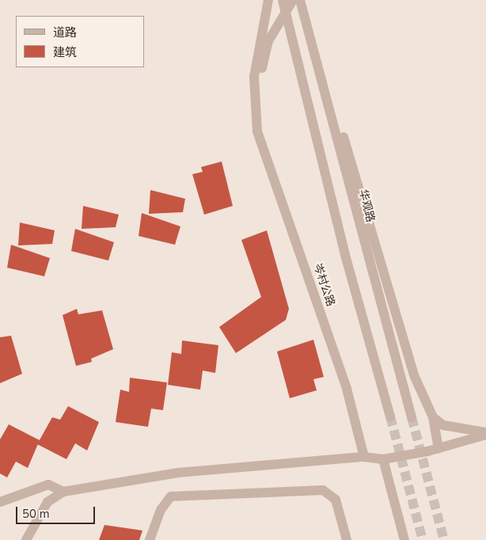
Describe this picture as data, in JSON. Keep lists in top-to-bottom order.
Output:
{
  "streets": {
    "street": ["华观路", "岑村公路"]
  },
  "legend": ["道路", "建筑"],
  "scale_bar": "50 m"
}
